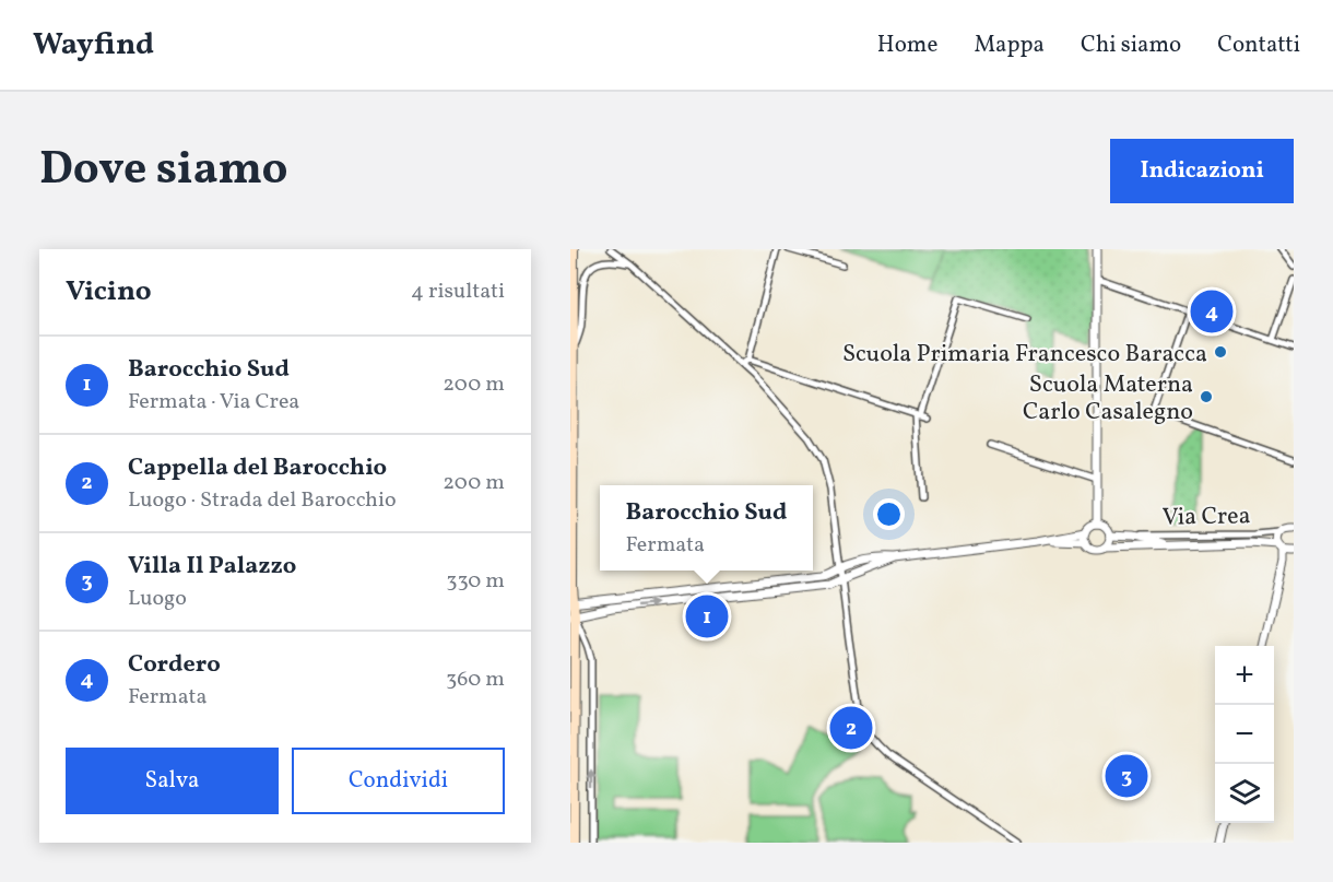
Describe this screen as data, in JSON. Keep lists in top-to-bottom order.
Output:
{
  "streets": {
    "street": ["Via Crea"]
  },
  "places": ["Scuola Primaria Francesco Baracca", "Scuola Materna Carlo Casalegno"],
  "page": {
    "header": "Wayfind",
    "nav": [
      "Home",
      "Mappa",
      "Chi siamo",
      "Contatti"
    ],
    "title": "Dove siamo",
    "buttons": [
      "Indicazioni",
      ["Salva", "Condividi"]
    ],
    "heading": ["Vicino", "4 risultati"],
    "pins": [
      "4",
      "1",
      "2",
      "3"
    ],
    "list": [
      {
        "mark": "1",
        "name": "Barocchio Sud",
        "note": "Fermata · Via Crea",
        "value": "200 m"
      },
      {
        "mark": "2",
        "name": "Cappella del Barocchio",
        "note": "Luogo · Strada del Barocchio",
        "value": "200 m"
      },
      {
        "mark": "3",
        "name": "Villa Il Palazzo",
        "note": "Luogo",
        "value": "330 m"
      },
      {
        "mark": "4",
        "name": "Cordero",
        "note": "Fermata",
        "value": "360 m"
      }
    ],
    "popup": ["Barocchio Sud", "Fermata"],
    "map_buttons": ["+", "−"]
  }
}
